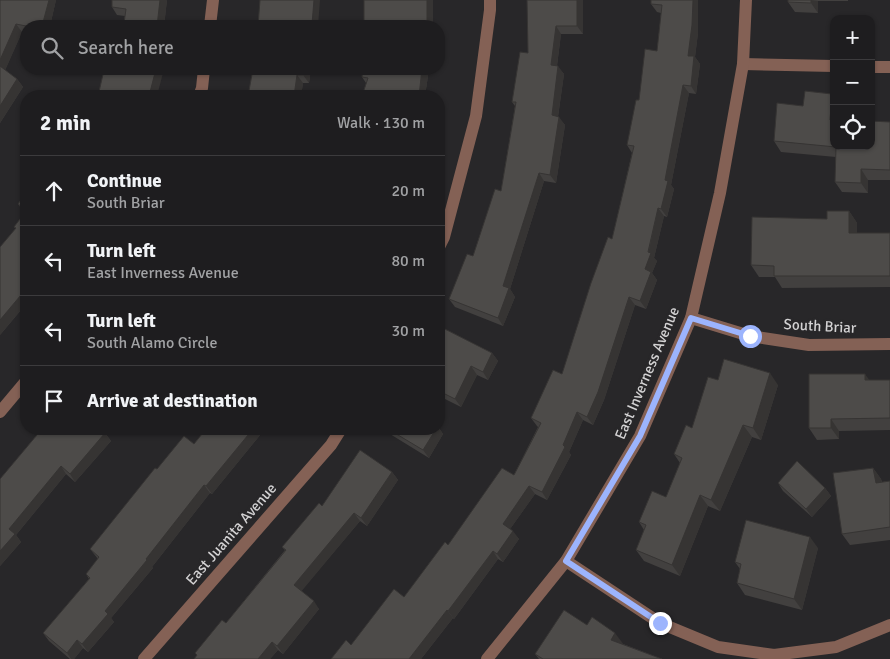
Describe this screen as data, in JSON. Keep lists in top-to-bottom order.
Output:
{
  "streets": {
    "street": ["South Briar", "East Inverness Avenue", "East Juanita Avenue"]
  },
  "crossings": [
    ["South Briar", "East Inverness Avenue"]
  ],
  "page": {
    "map_buttons": ["+", "−"],
    "search": "Search here",
    "heading": ["2 min", "Walk · 130 m"],
    "list": [
      ["Continue", "South Briar", "20 m"],
      ["Turn left", "East Inverness Avenue", "80 m"],
      ["Turn left", "South Alamo Circle", "30 m"],
      "Arrive at destination"
    ]
  }
}
